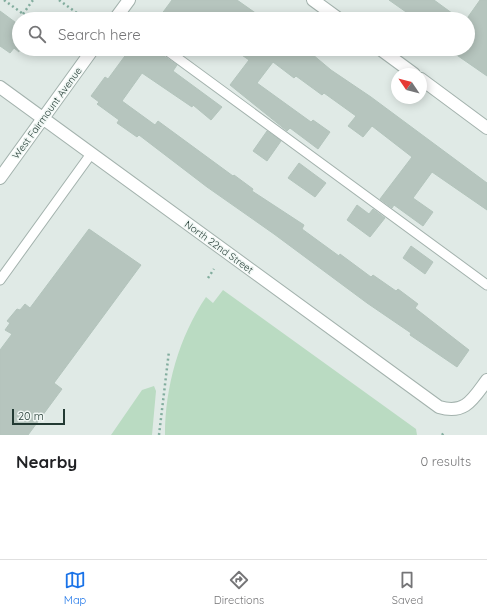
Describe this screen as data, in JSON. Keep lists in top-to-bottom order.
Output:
{
  "streets": {
    "street": ["West Fairmount Avenue", "North 22nd Street"]
  },
  "crossings": [
    ["West Fairmount Avenue", "North 22nd Street"]
  ],
  "scale_bar": "20 m",
  "north": "top left",
  "page": {
    "search": "Search here",
    "scale": "20 m",
    "heading": ["Nearby", "0 results"],
    "nav": ["Map", "Directions", "Saved"]
  }
}
